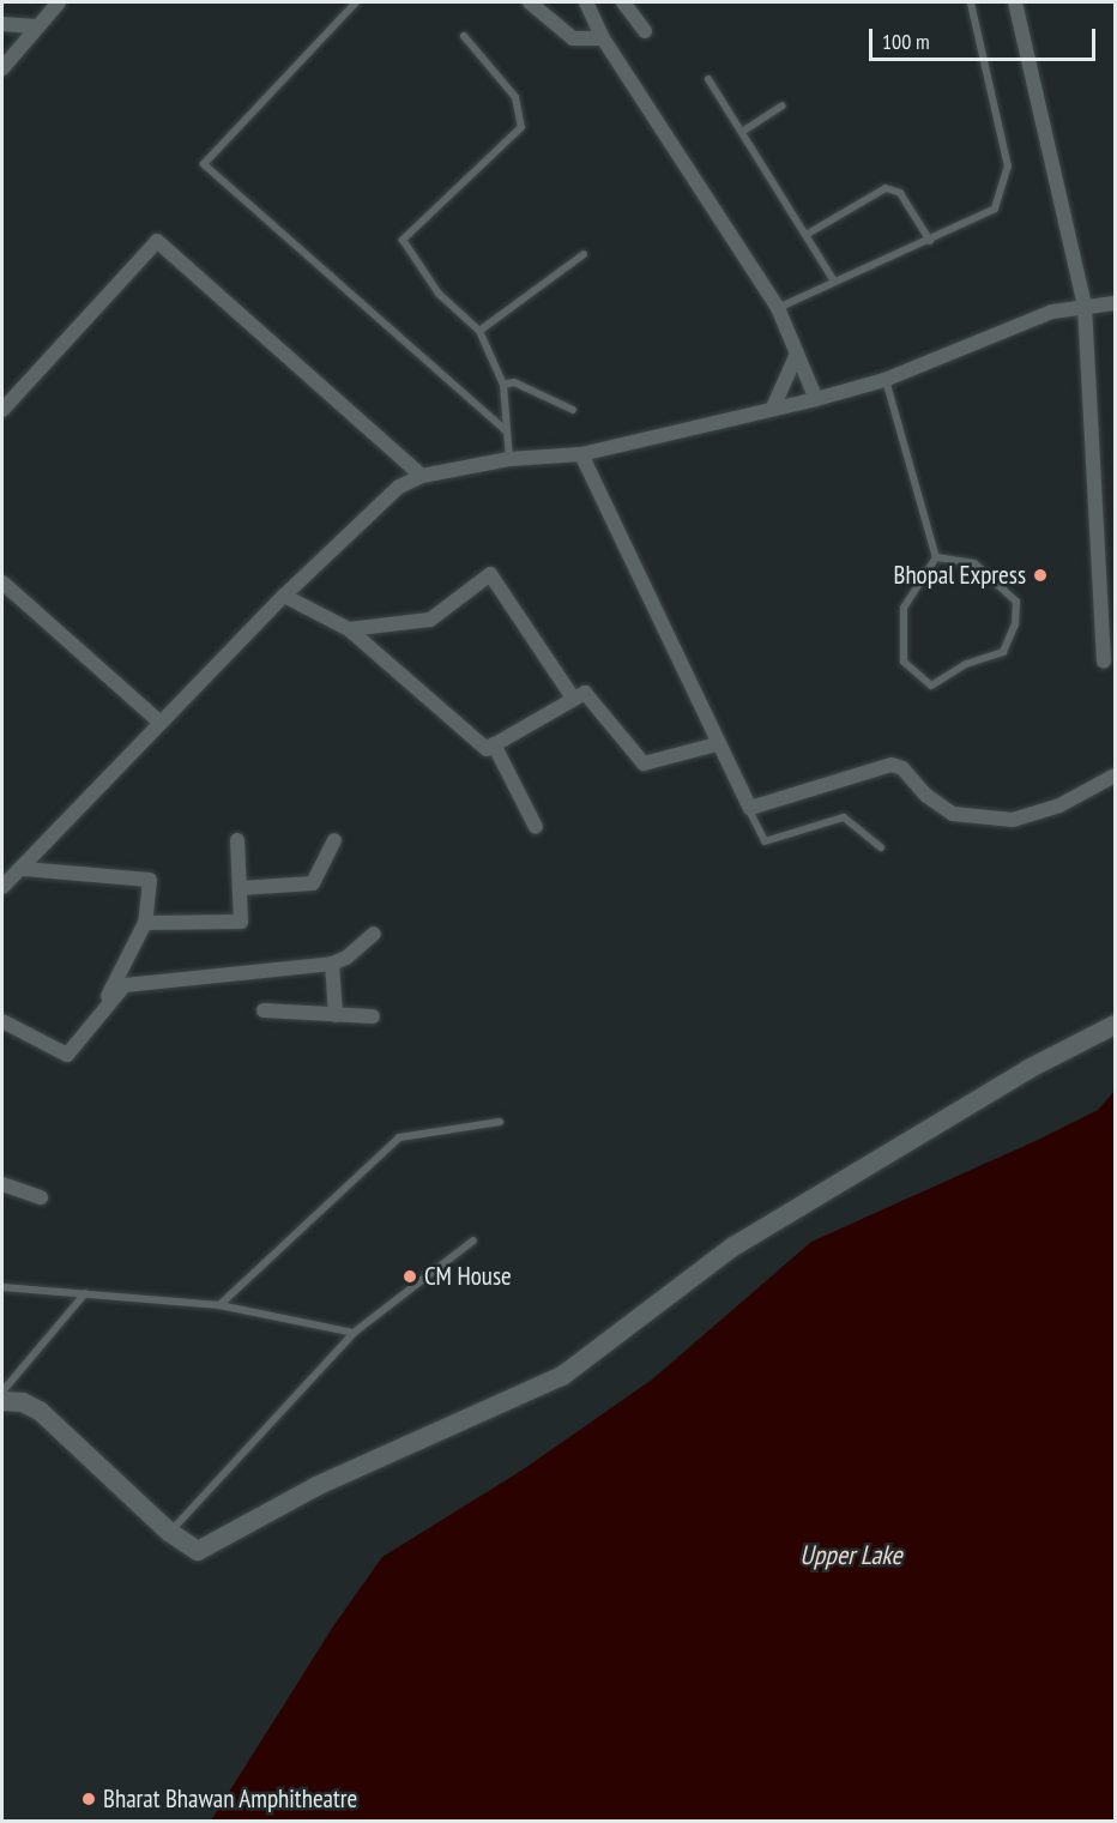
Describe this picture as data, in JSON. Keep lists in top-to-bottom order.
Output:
{
  "water": ["Upper Lake"],
  "places": ["Bhopal Express", "CM House", "Bharat Bhawan Amphitheatre"],
  "scale_bar": "100 m"
}
